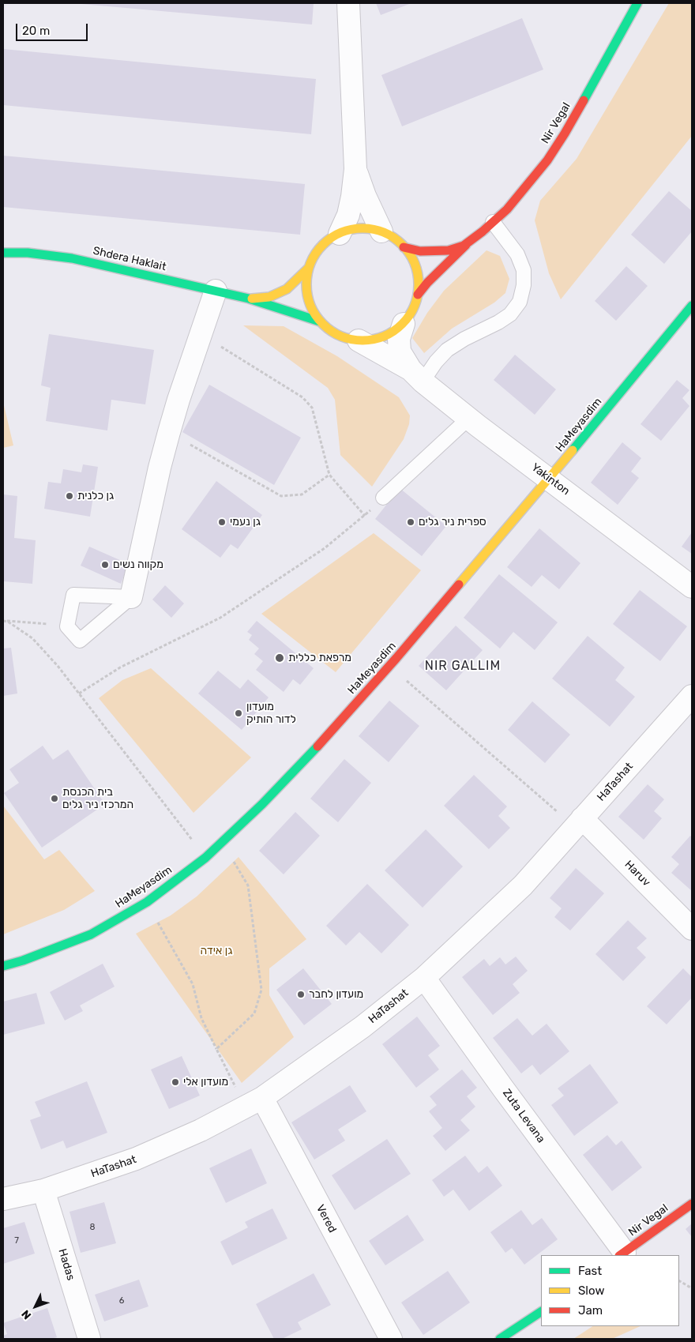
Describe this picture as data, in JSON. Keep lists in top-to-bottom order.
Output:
{
  "streets": {
    "street": [
      "Nir Vegal",
      "Shdera Haklait",
      "HaMeyasdim",
      "Yakinton",
      "HaTashat",
      "Haruv",
      "Zuta Levana",
      "Vered",
      "Hadas"
    ]
  },
  "crossings": [
    ["Nir Vegal", "Shdera Haklait"],
    ["Nir Vegal", "Yakinton"],
    ["Nir Vegal", "Zuta Levana"],
    ["Shdera Haklait", "Yakinton"],
    ["HaMeyasdim", "Yakinton"],
    ["HaTashat", "Haruv"],
    ["HaTashat", "Zuta Levana"],
    ["HaTashat", "Vered"],
    ["HaTashat", "Hadas"]
  ],
  "districts": ["NIR GALLIM"],
  "parks": ["גן אידה"],
  "places": [
    "גן כלנית",
    "גן נעמי",
    "ספרית ניר גלים",
    "מקווה נשים",
    "מרפאת כללית",
    "מועדון לדור הותיק",
    "בית הכנסת המרכזי ניר גלים",
    "מועדון לחבר",
    "מועדון אלי"
  ],
  "house_numbers": ["8", "7", "6"],
  "legend": ["Fast", "Slow", "Jam"],
  "scale_bar": "20 m",
  "north": "bottom left"
}
